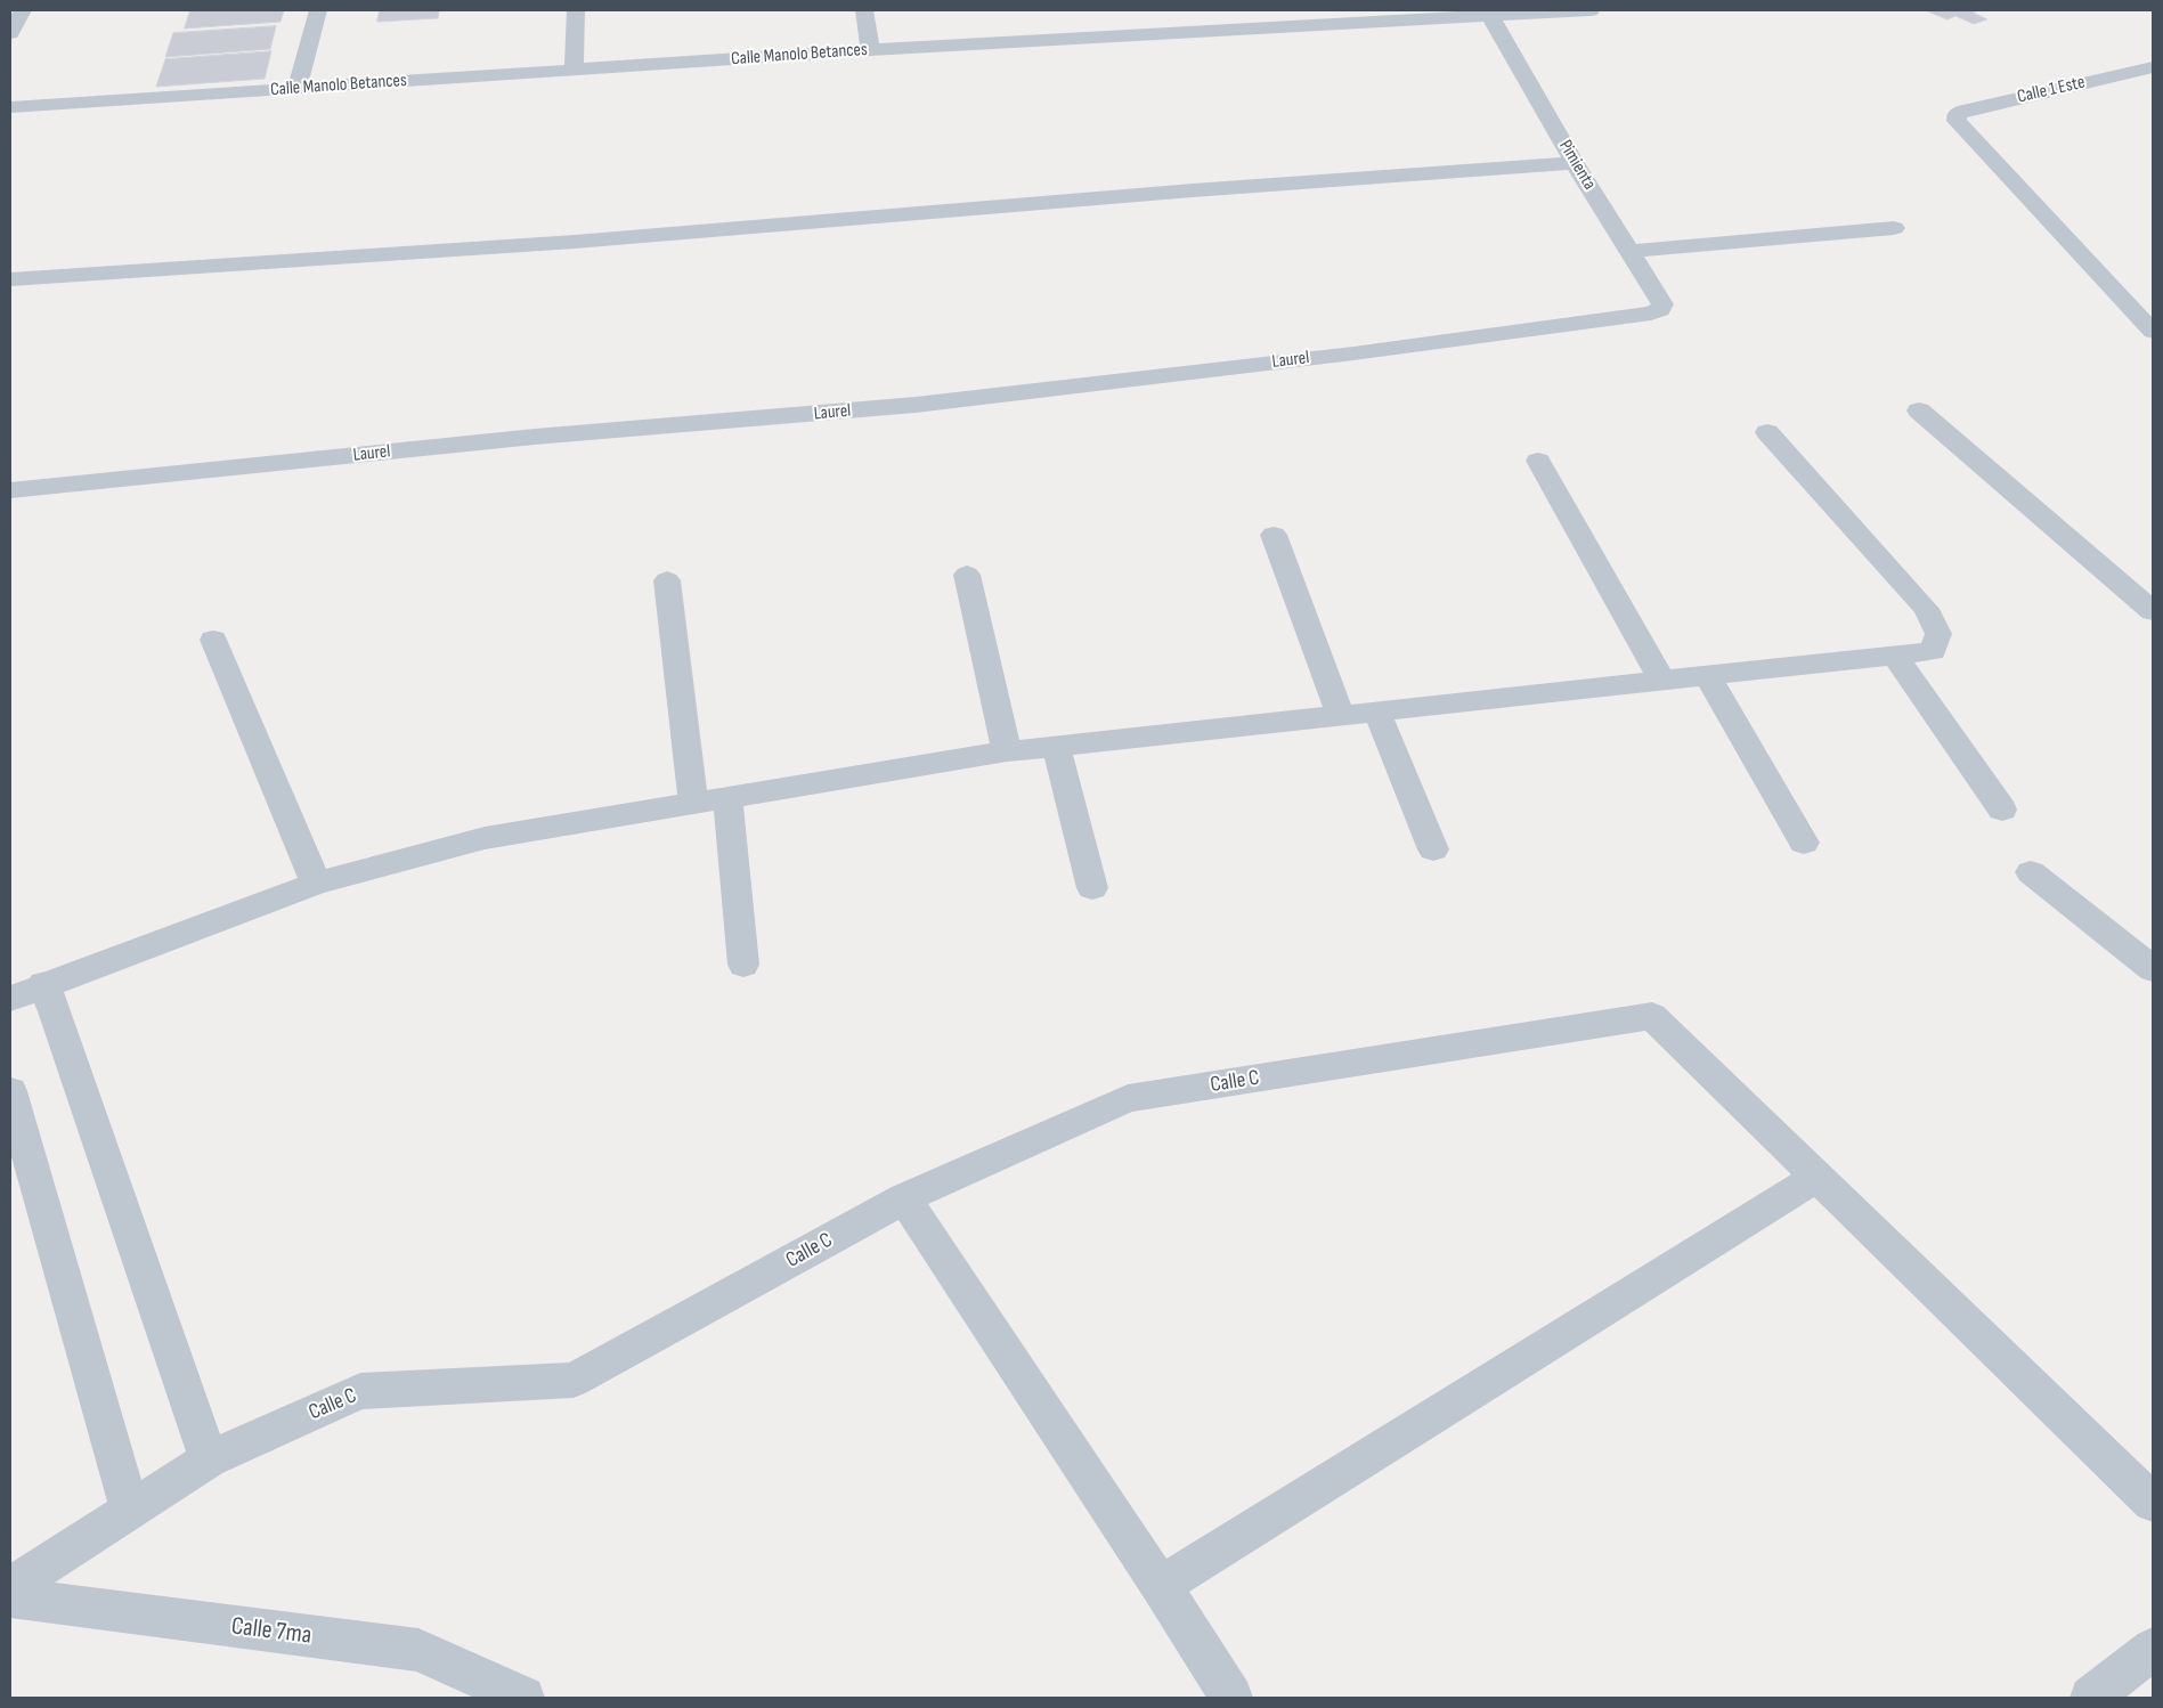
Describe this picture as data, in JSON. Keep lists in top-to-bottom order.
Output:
{
  "streets": {
    "street": [
      "Calle Manolo Betances",
      "Calle 1 Este",
      "Pimienta",
      "Laurel",
      "Calle C",
      "Calle 7ma"
    ]
  },
  "crossings": [
    ["Calle Manolo Betances", "Pimienta"],
    ["Pimienta", "Laurel"]
  ]
}
